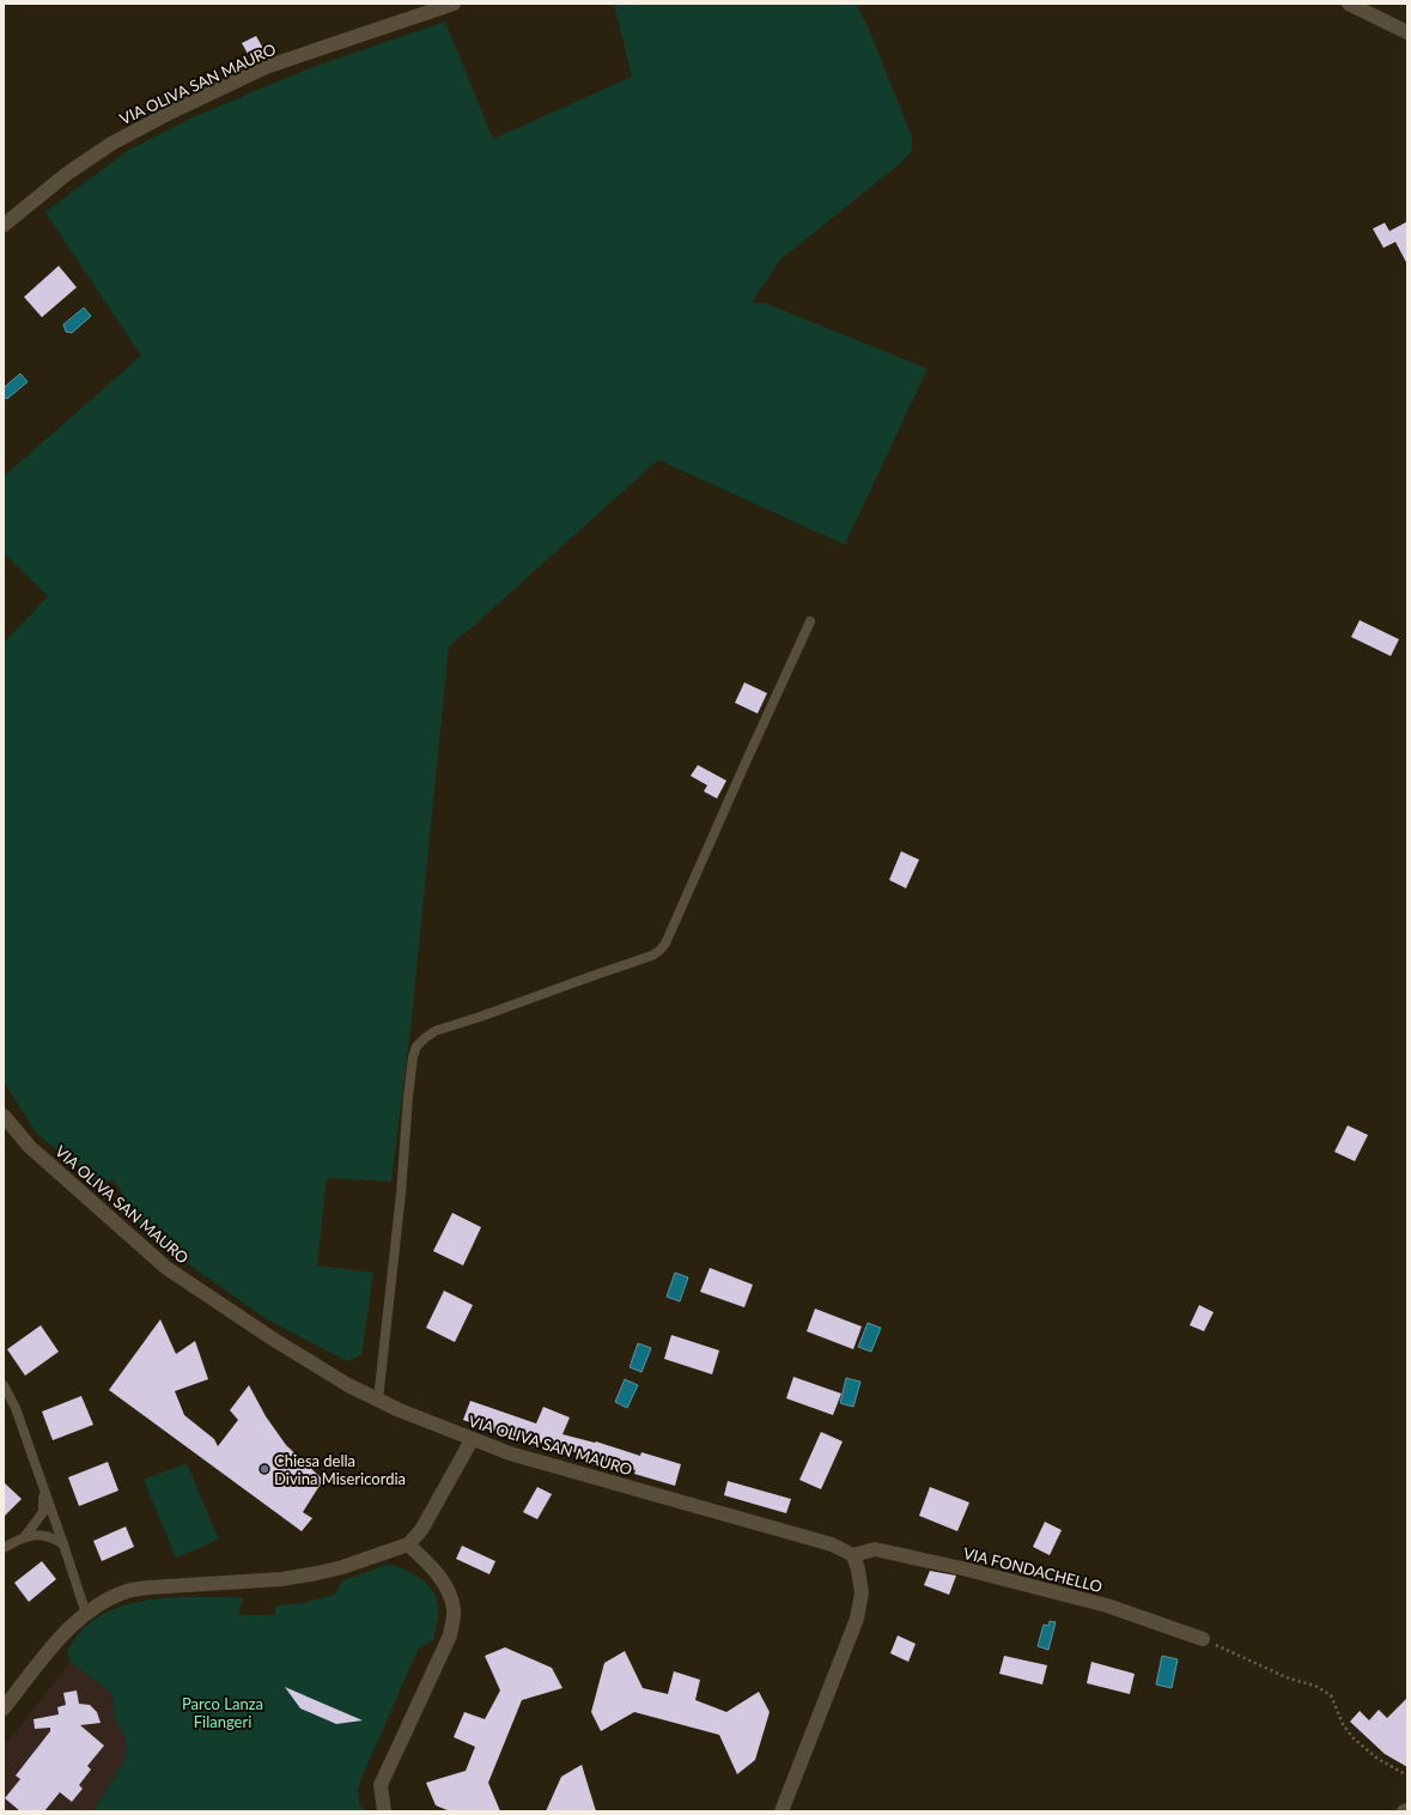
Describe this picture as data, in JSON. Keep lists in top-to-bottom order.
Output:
{
  "streets": {
    "street": ["VIA OLIVA SAN MAURO", "VIA FONDACHELLO"]
  },
  "crossings": [
    ["VIA OLIVA SAN MAURO", "VIA FONDACHELLO"]
  ],
  "parks": ["Parco Lanza Filangeri"],
  "places": ["Chiesa della Divina Misericordia"]
}
